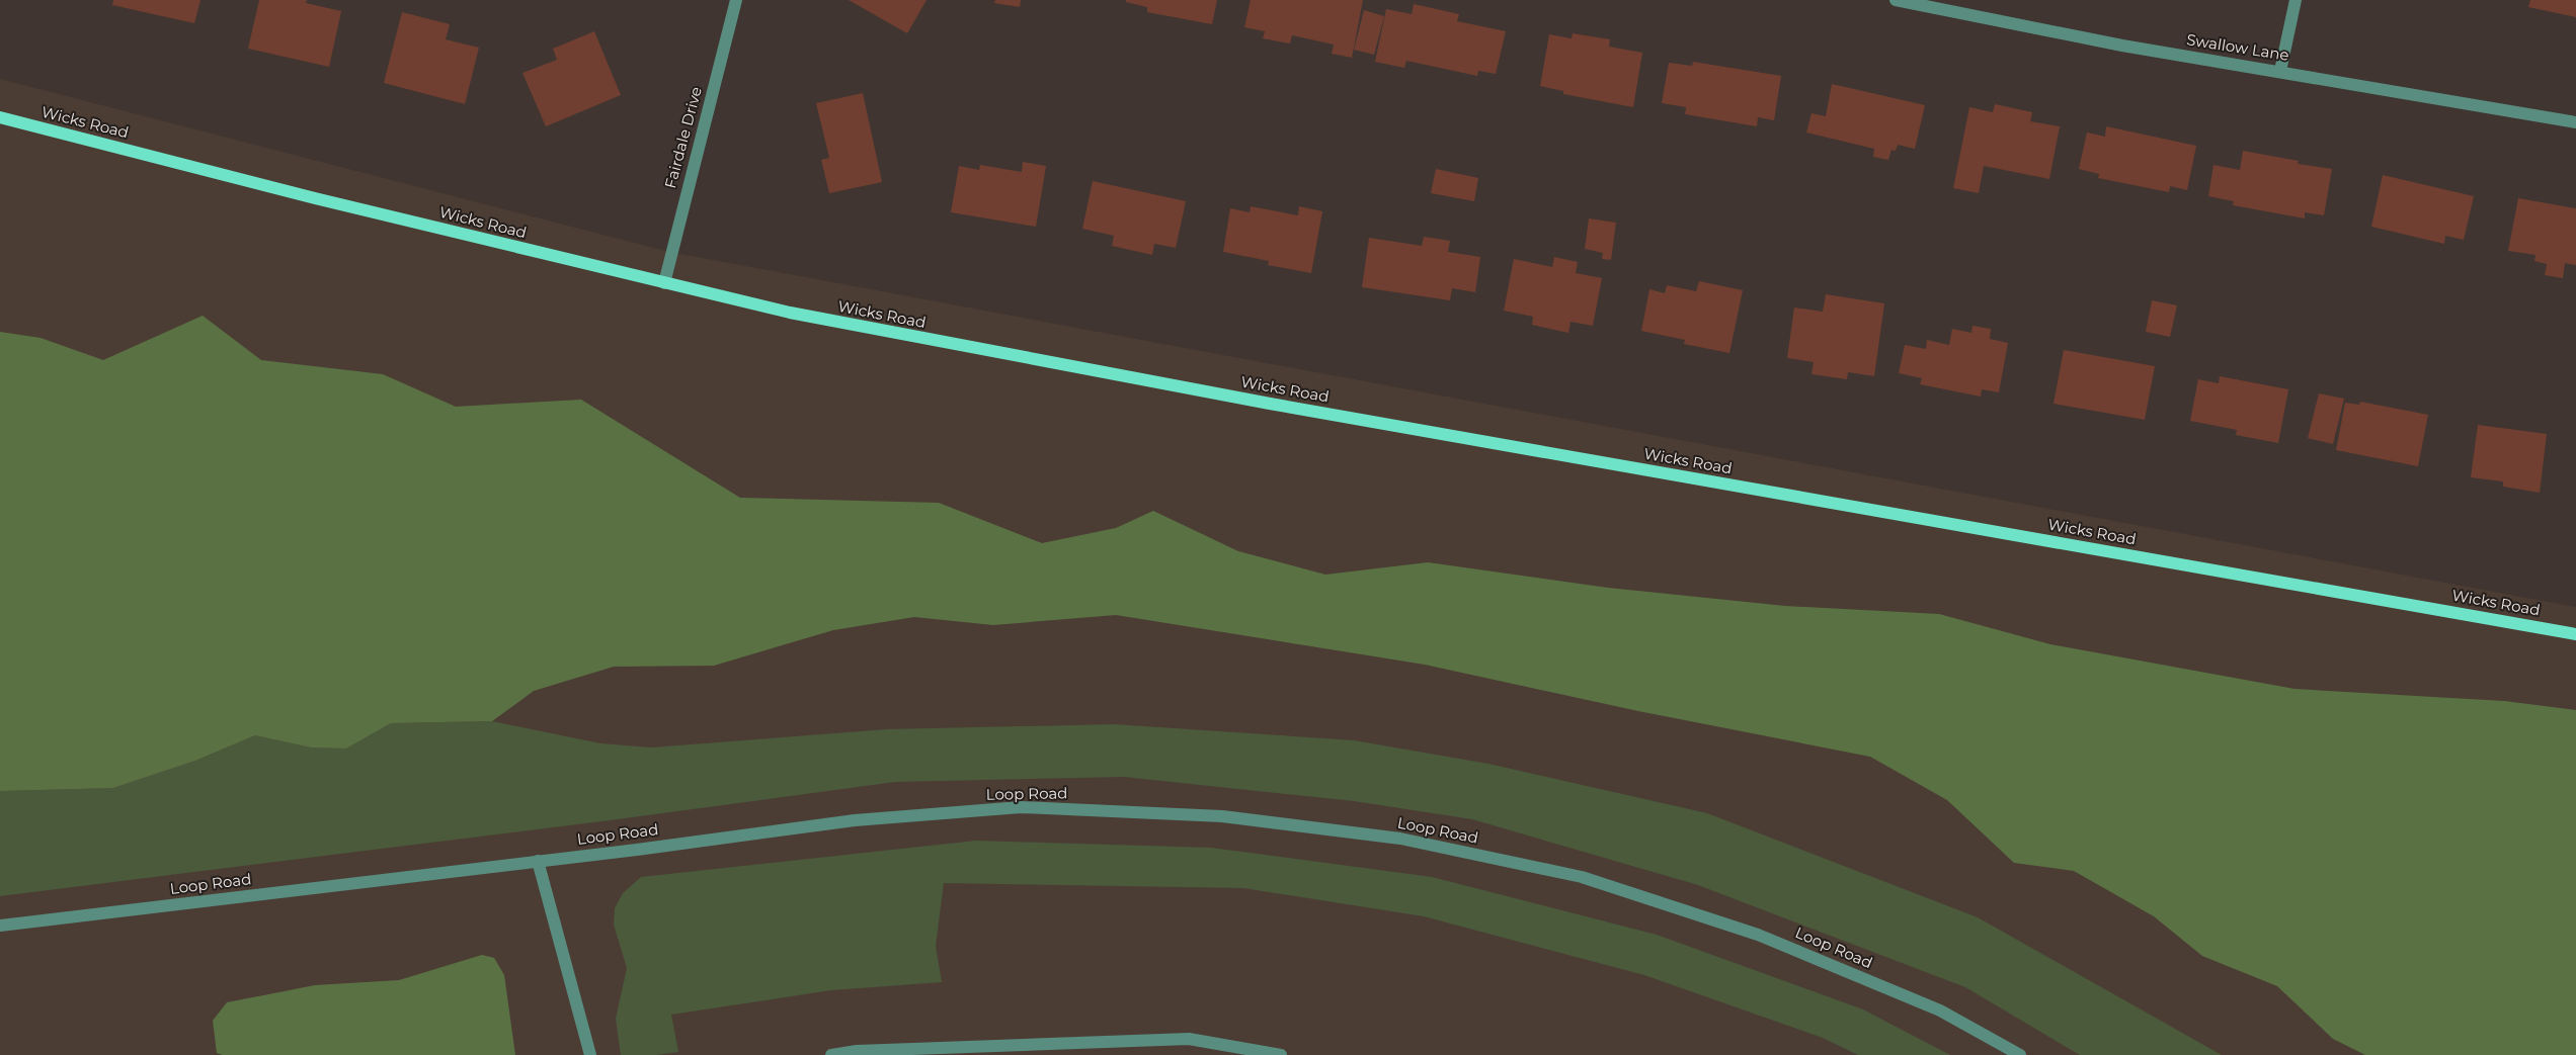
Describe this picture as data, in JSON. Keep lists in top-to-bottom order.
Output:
{
  "streets": {
    "main road": ["Wicks Road"],
    "street": ["Swallow Lane", "Fairdale Drive", "Loop Road"]
  },
  "crossings": [
    ["Wicks Road", "Fairdale Drive"]
  ]
}
